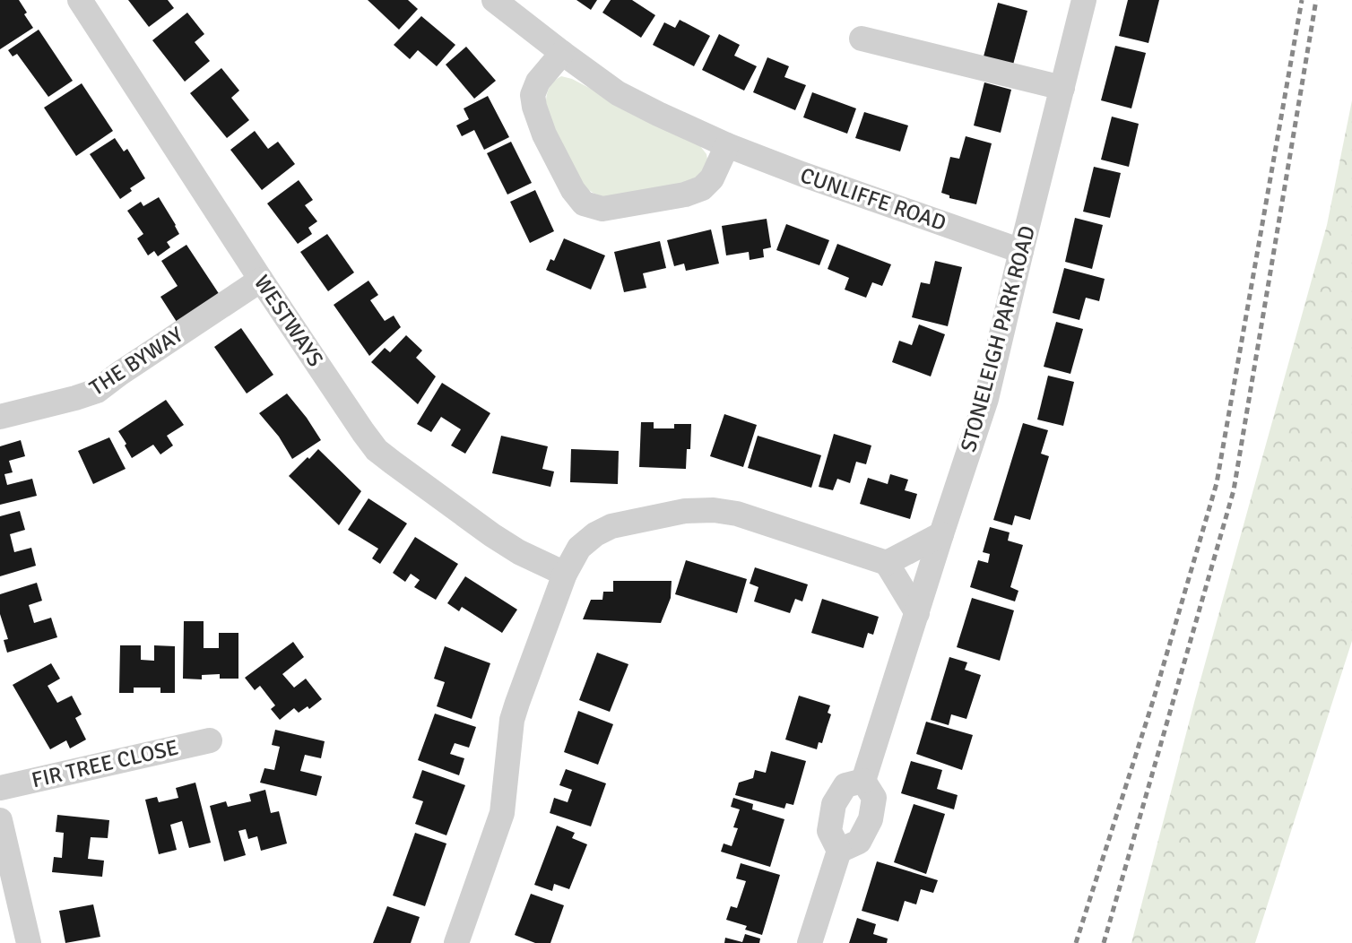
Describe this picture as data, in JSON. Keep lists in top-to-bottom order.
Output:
{
  "streets": {
    "street": [
      "CUNLIFFE ROAD",
      "WESTWAYS",
      "STONELEIGH PARK ROAD",
      "THE BYWAY",
      "FIR TREE CLOSE"
    ]
  },
  "crossings": [
    ["CUNLIFFE ROAD", "STONELEIGH PARK ROAD"],
    ["WESTWAYS", "THE BYWAY"]
  ]
}
